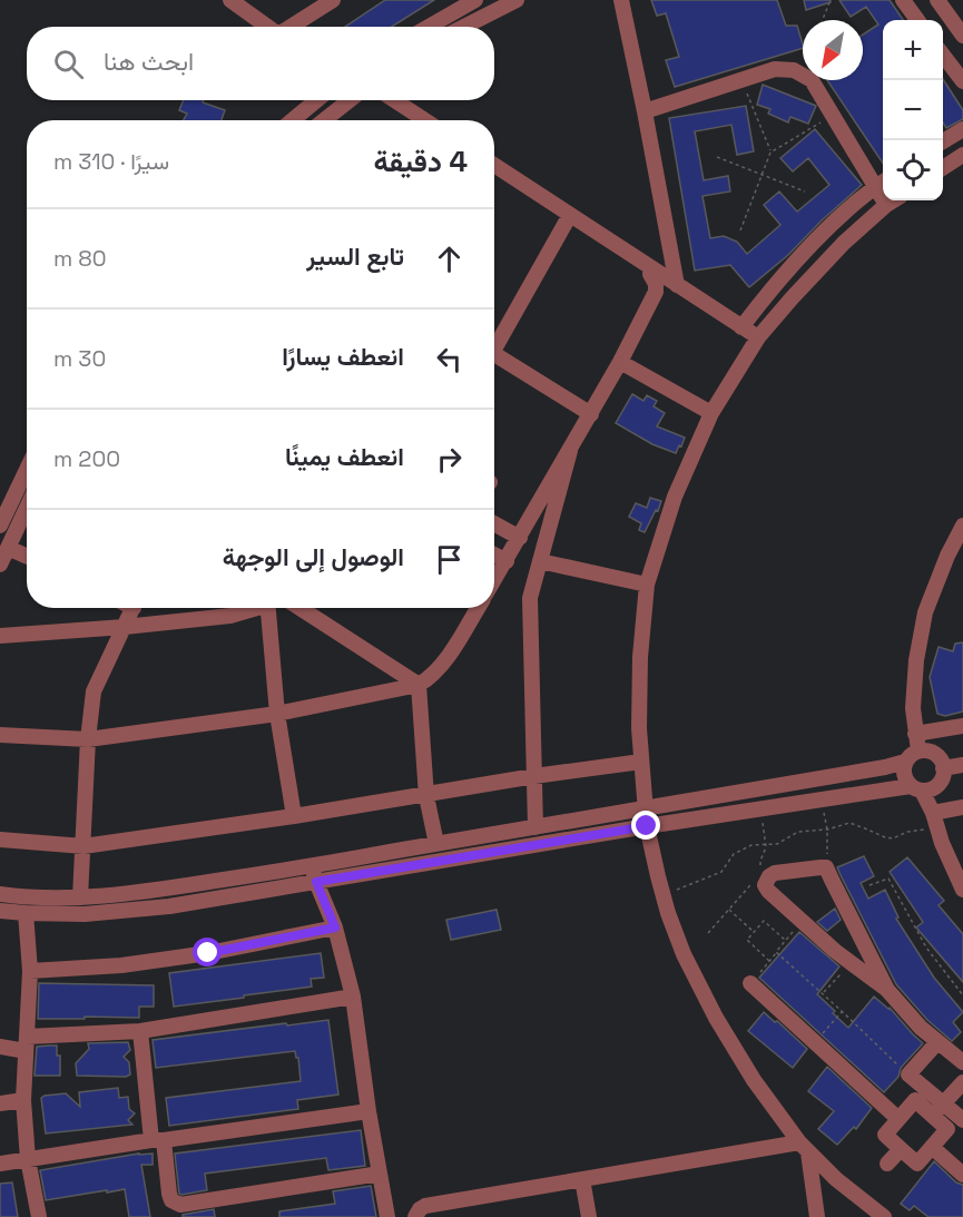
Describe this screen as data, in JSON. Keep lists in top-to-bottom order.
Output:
{
  "north": "bottom left",
  "page": {
    "map_buttons": ["+", "−"],
    "search": "ابحث هنا",
    "heading": ["4 دقيقة", "سيرًا · 310 m"],
    "list": [
      ["تابع السير", "80 m"],
      ["انعطف يسارًا", "30 m"],
      ["انعطف يمينًا", "200 m"],
      "الوصول إلى الوجهة"
    ]
  }
}
